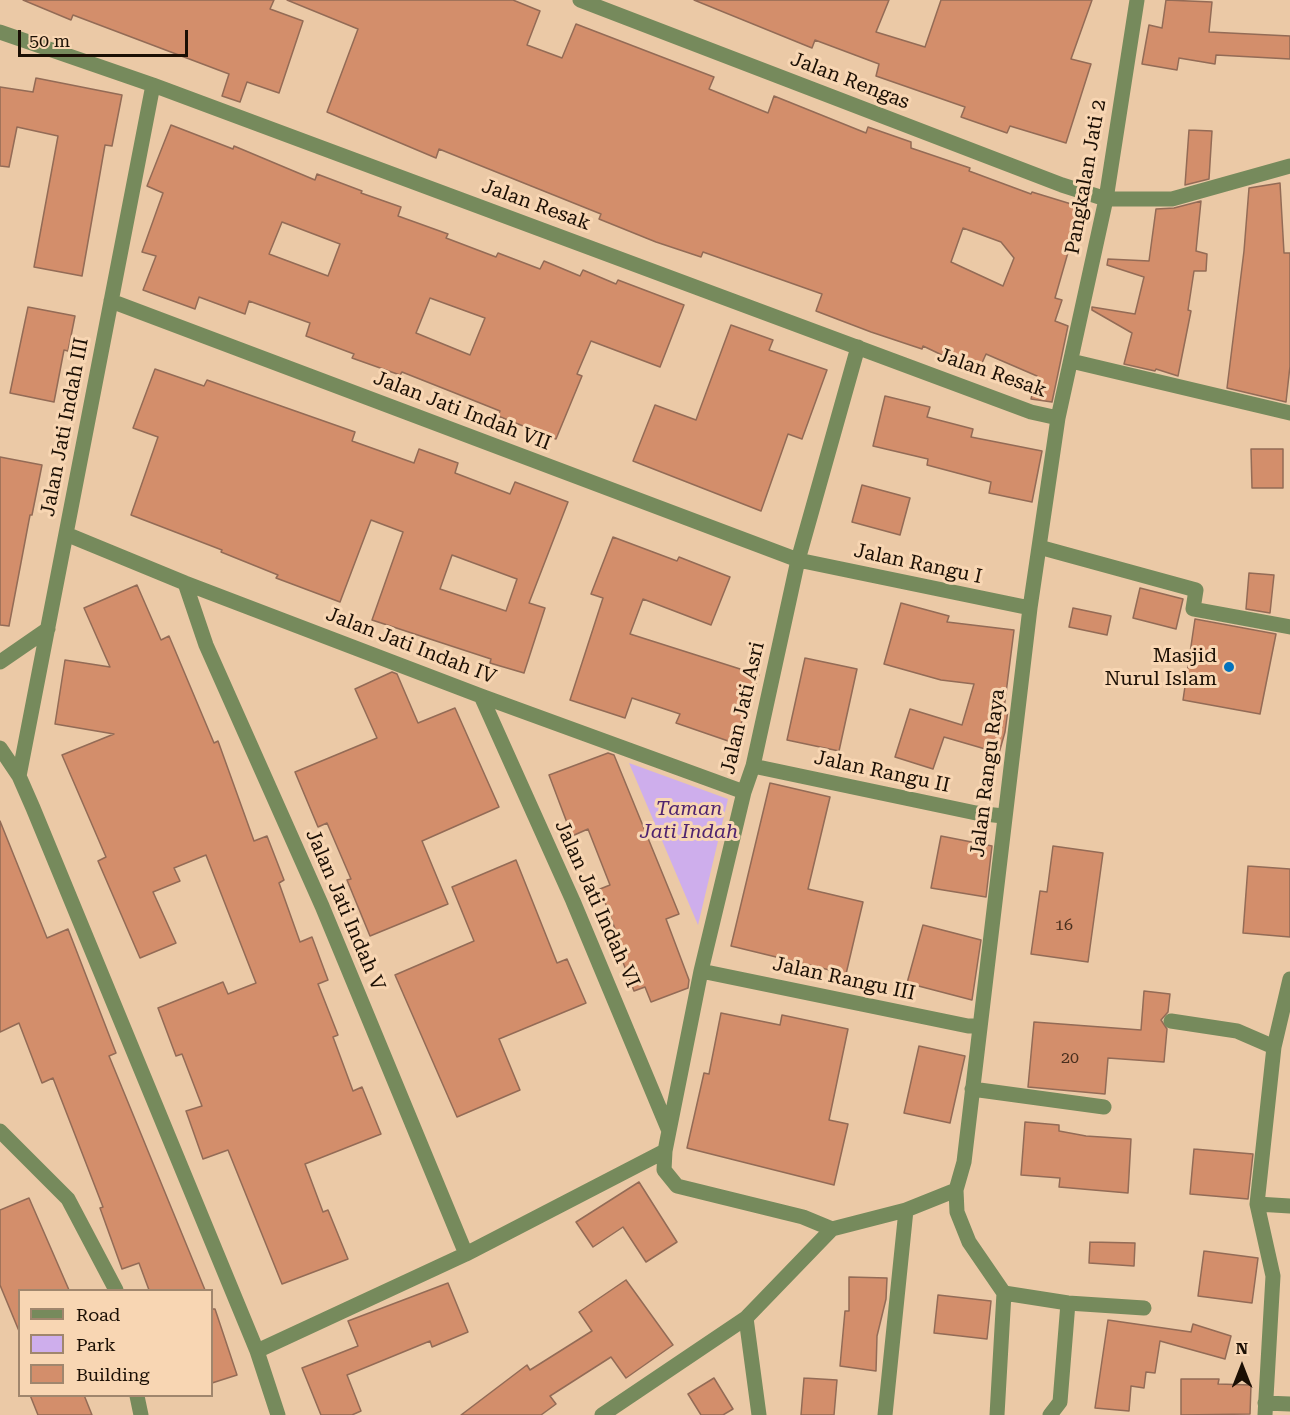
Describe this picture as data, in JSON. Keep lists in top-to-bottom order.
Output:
{
  "streets": {
    "street": [
      "Jalan Rengas",
      "Pangkalan Jati 2",
      "Jalan Resak",
      "Jalan Jati Indah VII",
      "Jalan Jati Indah III",
      "Jalan Rangu I",
      "Jalan Jati Indah IV",
      "Jalan Jati Asri",
      "Jalan Rangu II",
      "Jalan Rangu Raya",
      "Jalan Jati Indah VI",
      "Jalan Jati Indah V",
      "Jalan Rangu III"
    ]
  },
  "crossings": [
    ["Jalan Rengas", "Pangkalan Jati 2"],
    ["Pangkalan Jati 2", "Jalan Rangu Raya"],
    ["Jalan Resak", "Jalan Jati Indah III"],
    ["Jalan Resak", "Jalan Jati Asri"],
    ["Jalan Resak", "Jalan Rangu Raya"],
    ["Jalan Jati Indah VII", "Jalan Jati Indah III"],
    ["Jalan Jati Indah VII", "Jalan Rangu I"],
    ["Jalan Jati Indah VII", "Jalan Jati Asri"],
    ["Jalan Jati Indah III", "Jalan Jati Indah IV"],
    ["Jalan Rangu I", "Jalan Jati Asri"],
    ["Jalan Rangu I", "Jalan Rangu Raya"],
    ["Jalan Jati Indah IV", "Jalan Jati Asri"],
    ["Jalan Jati Indah IV", "Jalan Jati Indah VI"],
    ["Jalan Jati Indah IV", "Jalan Jati Indah V"],
    ["Jalan Jati Asri", "Jalan Rangu II"],
    ["Jalan Jati Asri", "Jalan Jati Indah VI"],
    ["Jalan Jati Asri", "Jalan Rangu III"],
    ["Jalan Rangu II", "Jalan Rangu Raya"],
    ["Jalan Rangu Raya", "Jalan Rangu III"]
  ],
  "parks": ["Taman Jati Indah"],
  "places": ["Masjid Nurul Islam"],
  "house_numbers": ["16", "20"],
  "legend": ["Road", "Park", "Building"],
  "scale_bar": "50 m",
  "north": "top"
}
